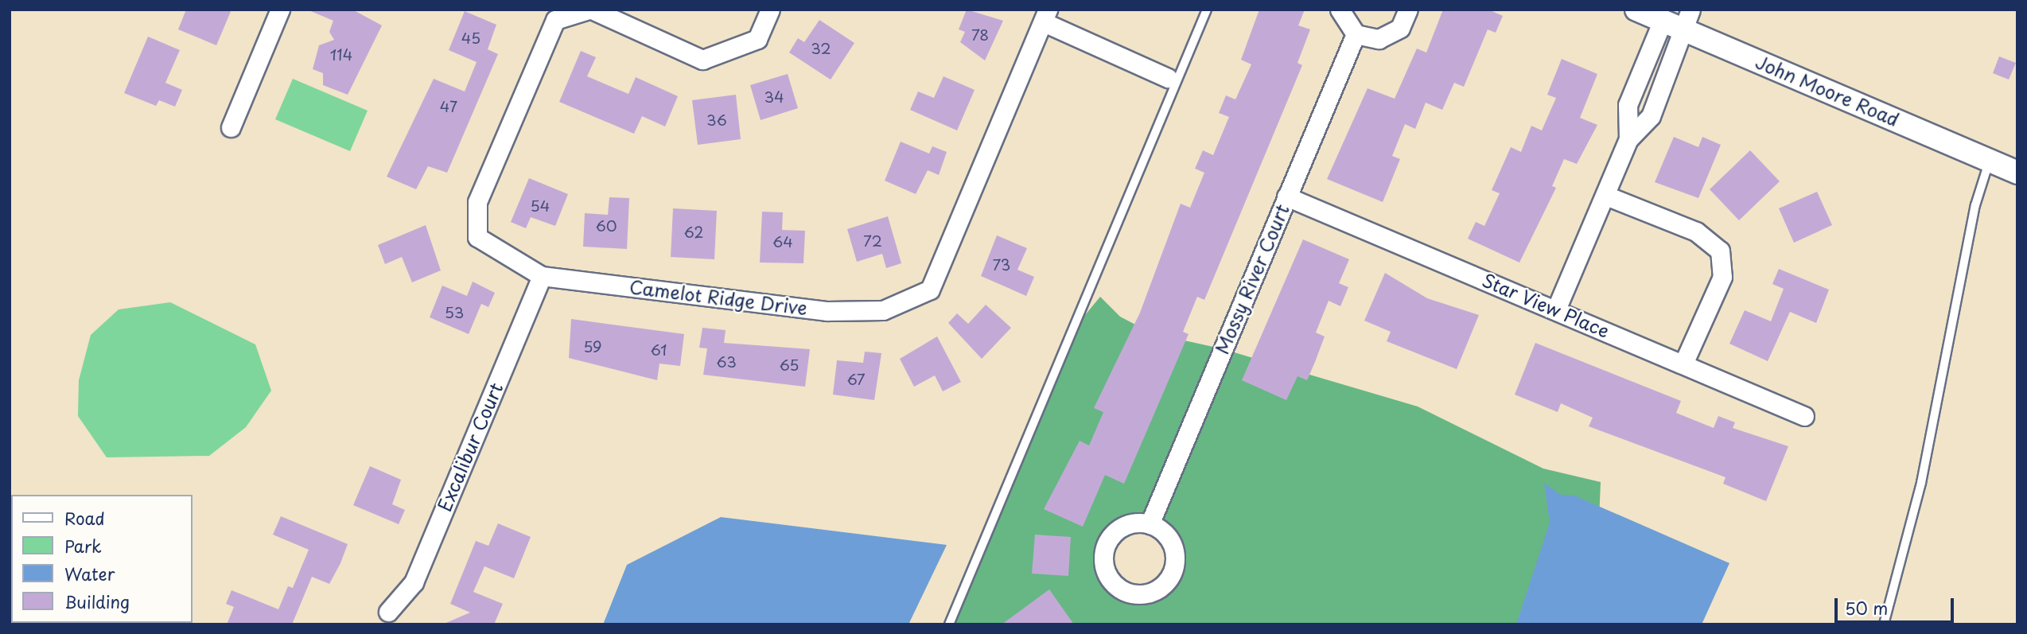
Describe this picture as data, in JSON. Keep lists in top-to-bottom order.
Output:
{
  "streets": {
    "street": [
      "John Moore Road",
      "Mossy River Court",
      "Camelot Ridge Drive",
      "Star View Place",
      "Excalibur Court"
    ]
  },
  "crossings": [
    ["Mossy River Court", "Star View Place"],
    ["Camelot Ridge Drive", "Excalibur Court"]
  ],
  "house_numbers": [
    "78",
    "45",
    "32",
    "114",
    "34",
    "47",
    "36",
    "54",
    "60",
    "62",
    "72",
    "64",
    "73",
    "53",
    "59",
    "61",
    "63",
    "65",
    "67"
  ],
  "legend": [
    "Road",
    "Park",
    "Water",
    "Building"
  ],
  "scale_bar": "50 m"
}
